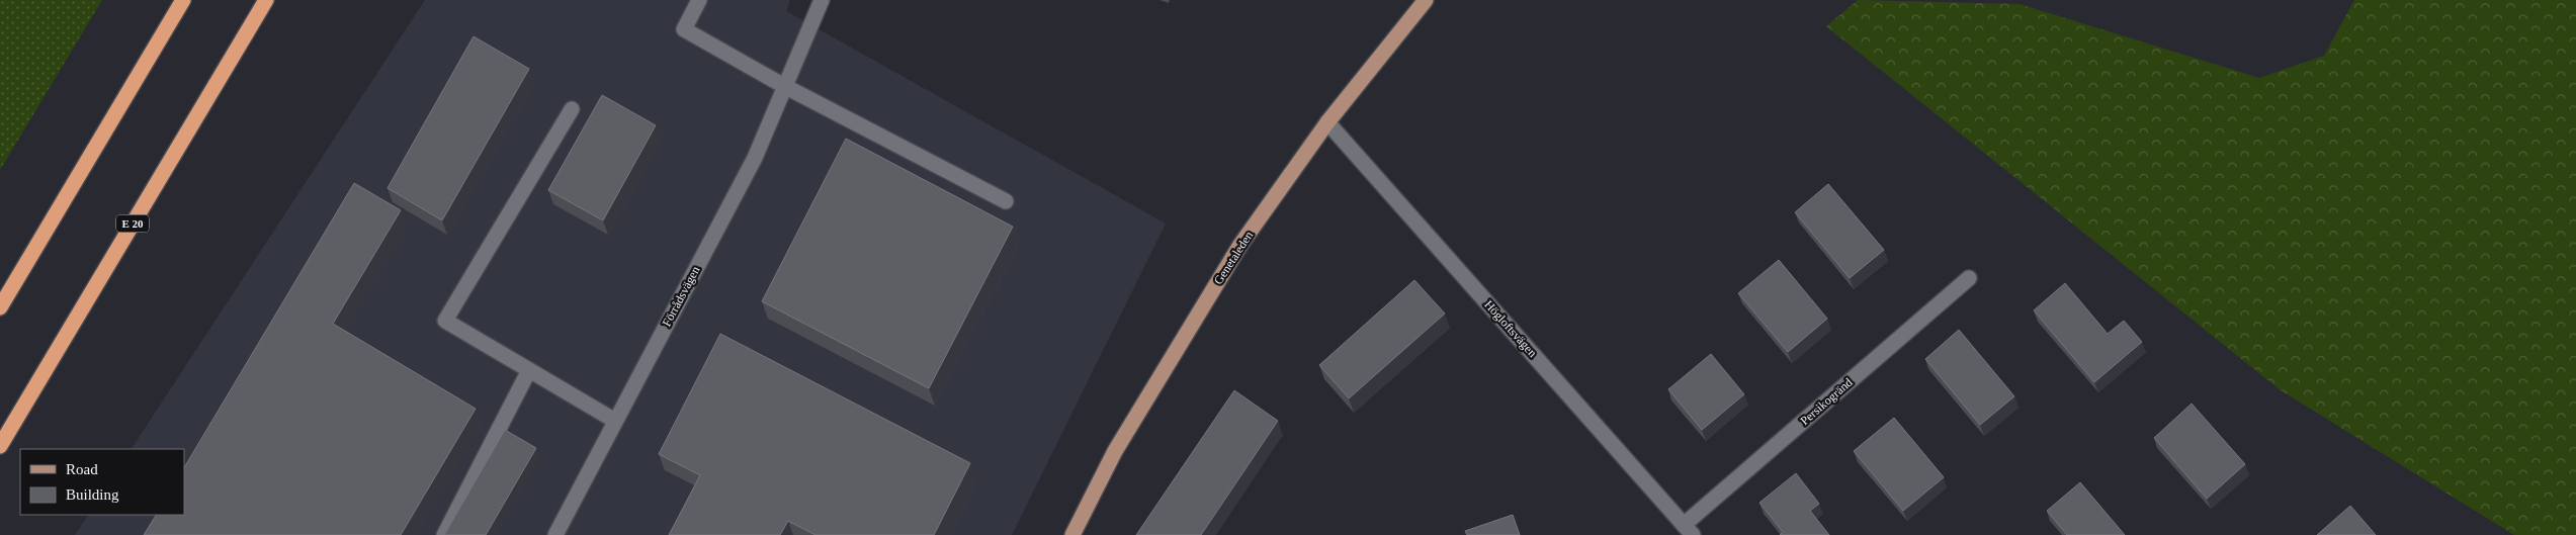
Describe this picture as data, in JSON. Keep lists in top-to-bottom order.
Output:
{
  "streets": {
    "highway": ["E 20"],
    "main road": ["Genetaleden"],
    "street": ["Förrådsvägen", "Högloftsvägen", "Persikogränd"]
  },
  "crossings": [
    ["Genetaleden", "Högloftsvägen"],
    ["Högloftsvägen", "Persikogränd"]
  ],
  "legend": ["Road", "Building"]
}
